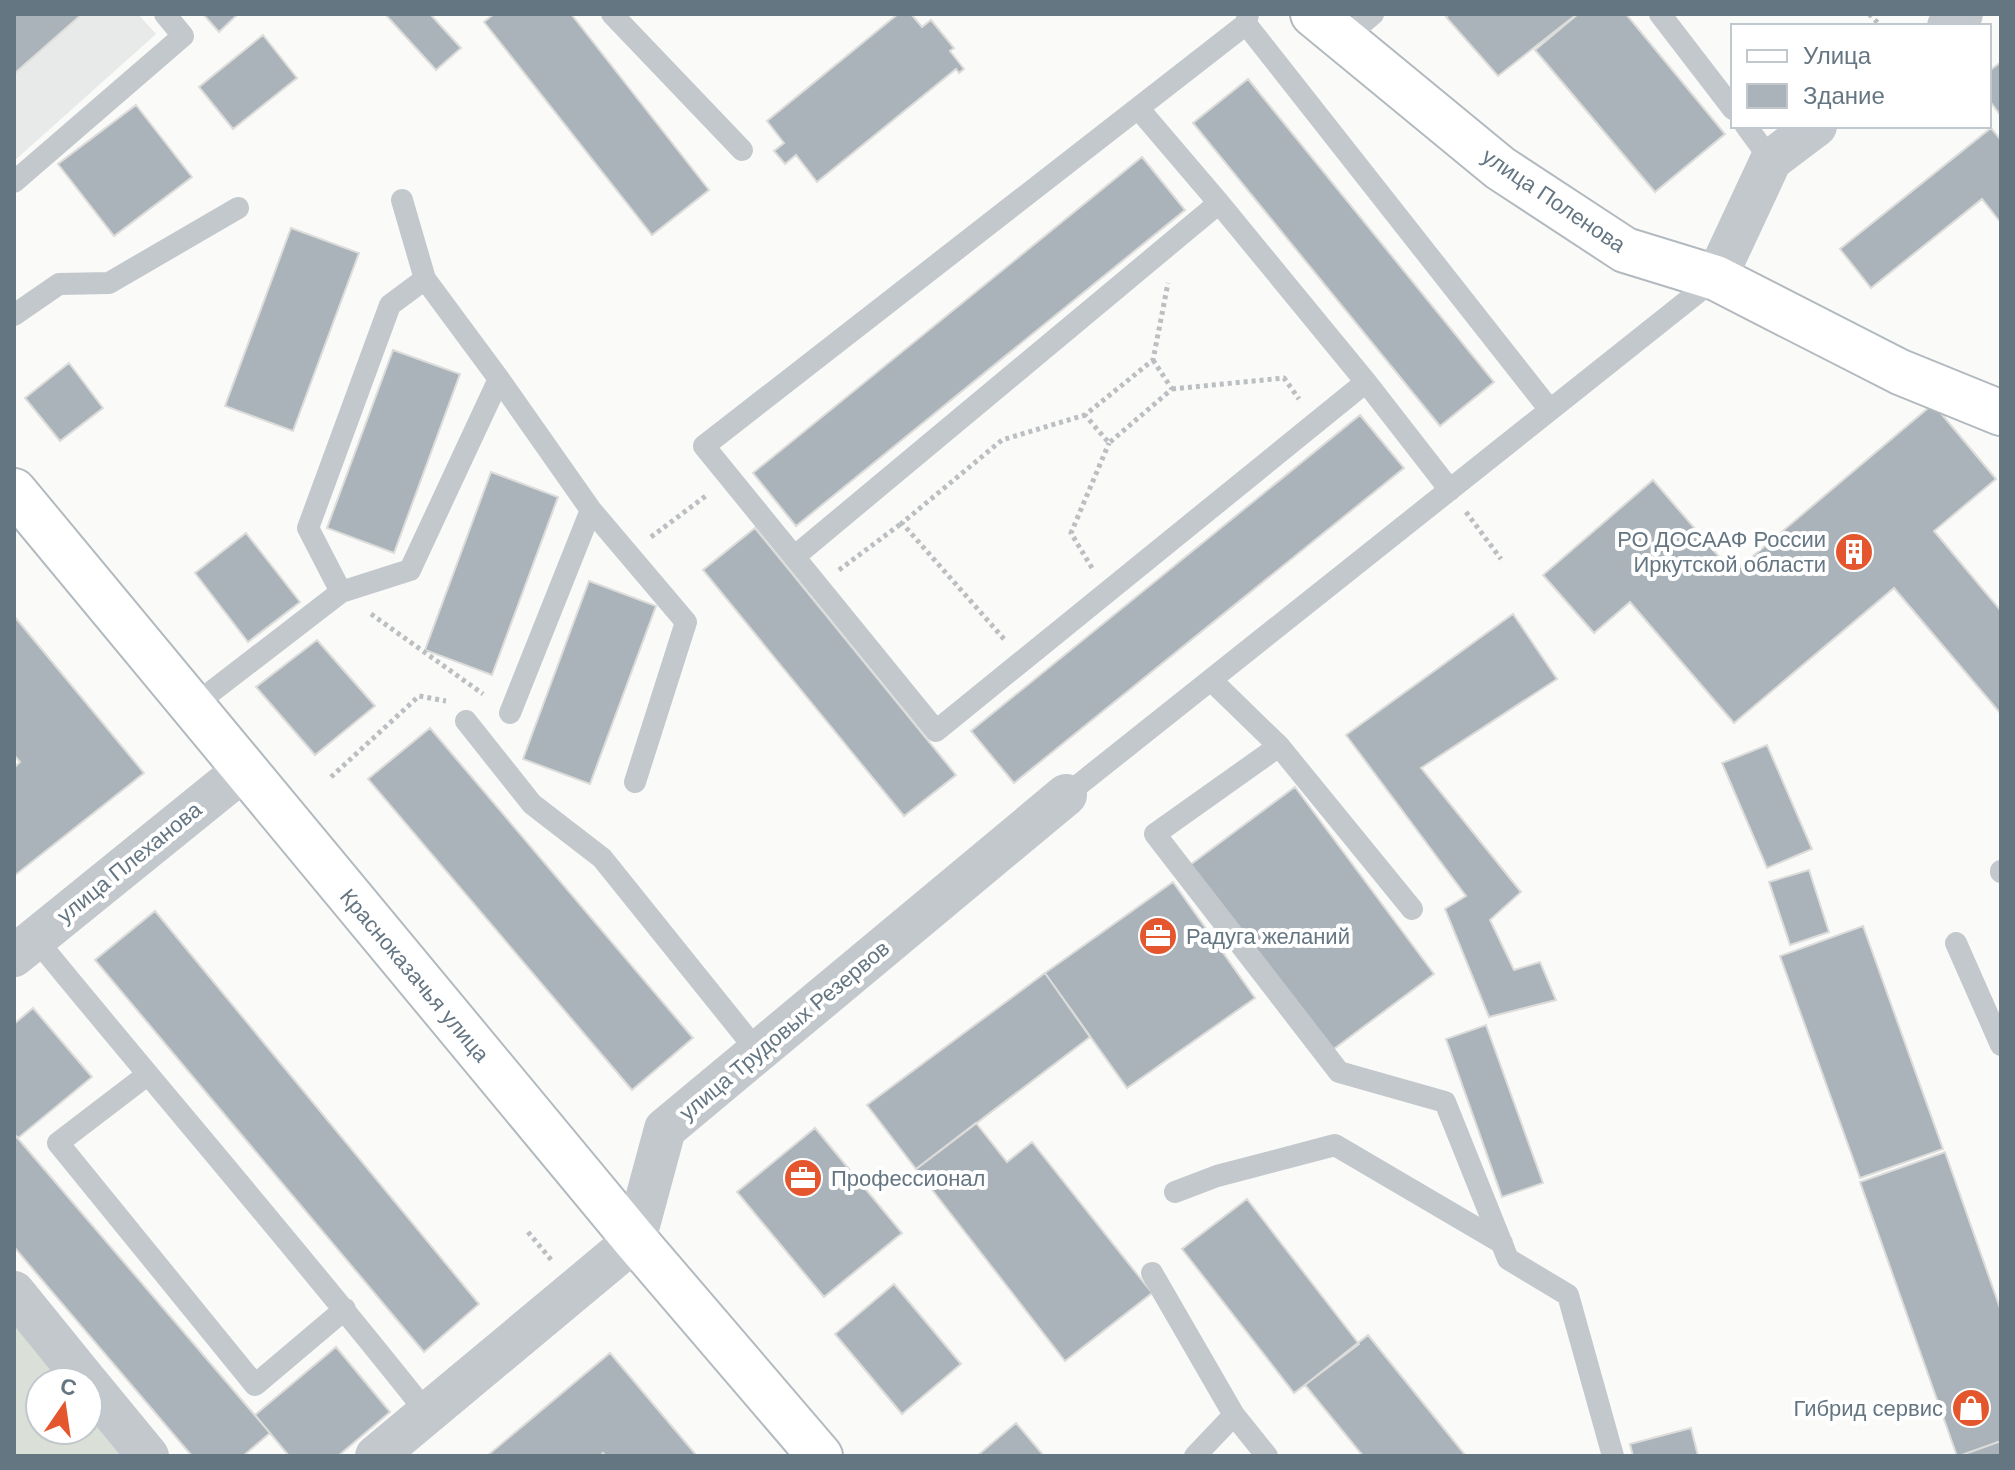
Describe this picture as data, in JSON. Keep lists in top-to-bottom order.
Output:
{
  "streets": {
    "street": [
      "улица Поленова",
      "улица Плеханова",
      "Красноказачья улица",
      "улица Трудовых Резервов"
    ]
  },
  "crossings": [
    ["улица Плеханова", "Красноказачья улица"],
    ["Красноказачья улица", "улица Трудовых Резервов"]
  ],
  "places": {
    "building": ["РО ДОСААФ России Иркутской области"],
    "office": ["Радуга желаний", "Профессионал"],
    "shop": ["Гибрид сервис"]
  },
  "legend": ["Улица", "Здание"],
  "north": "top"
}
